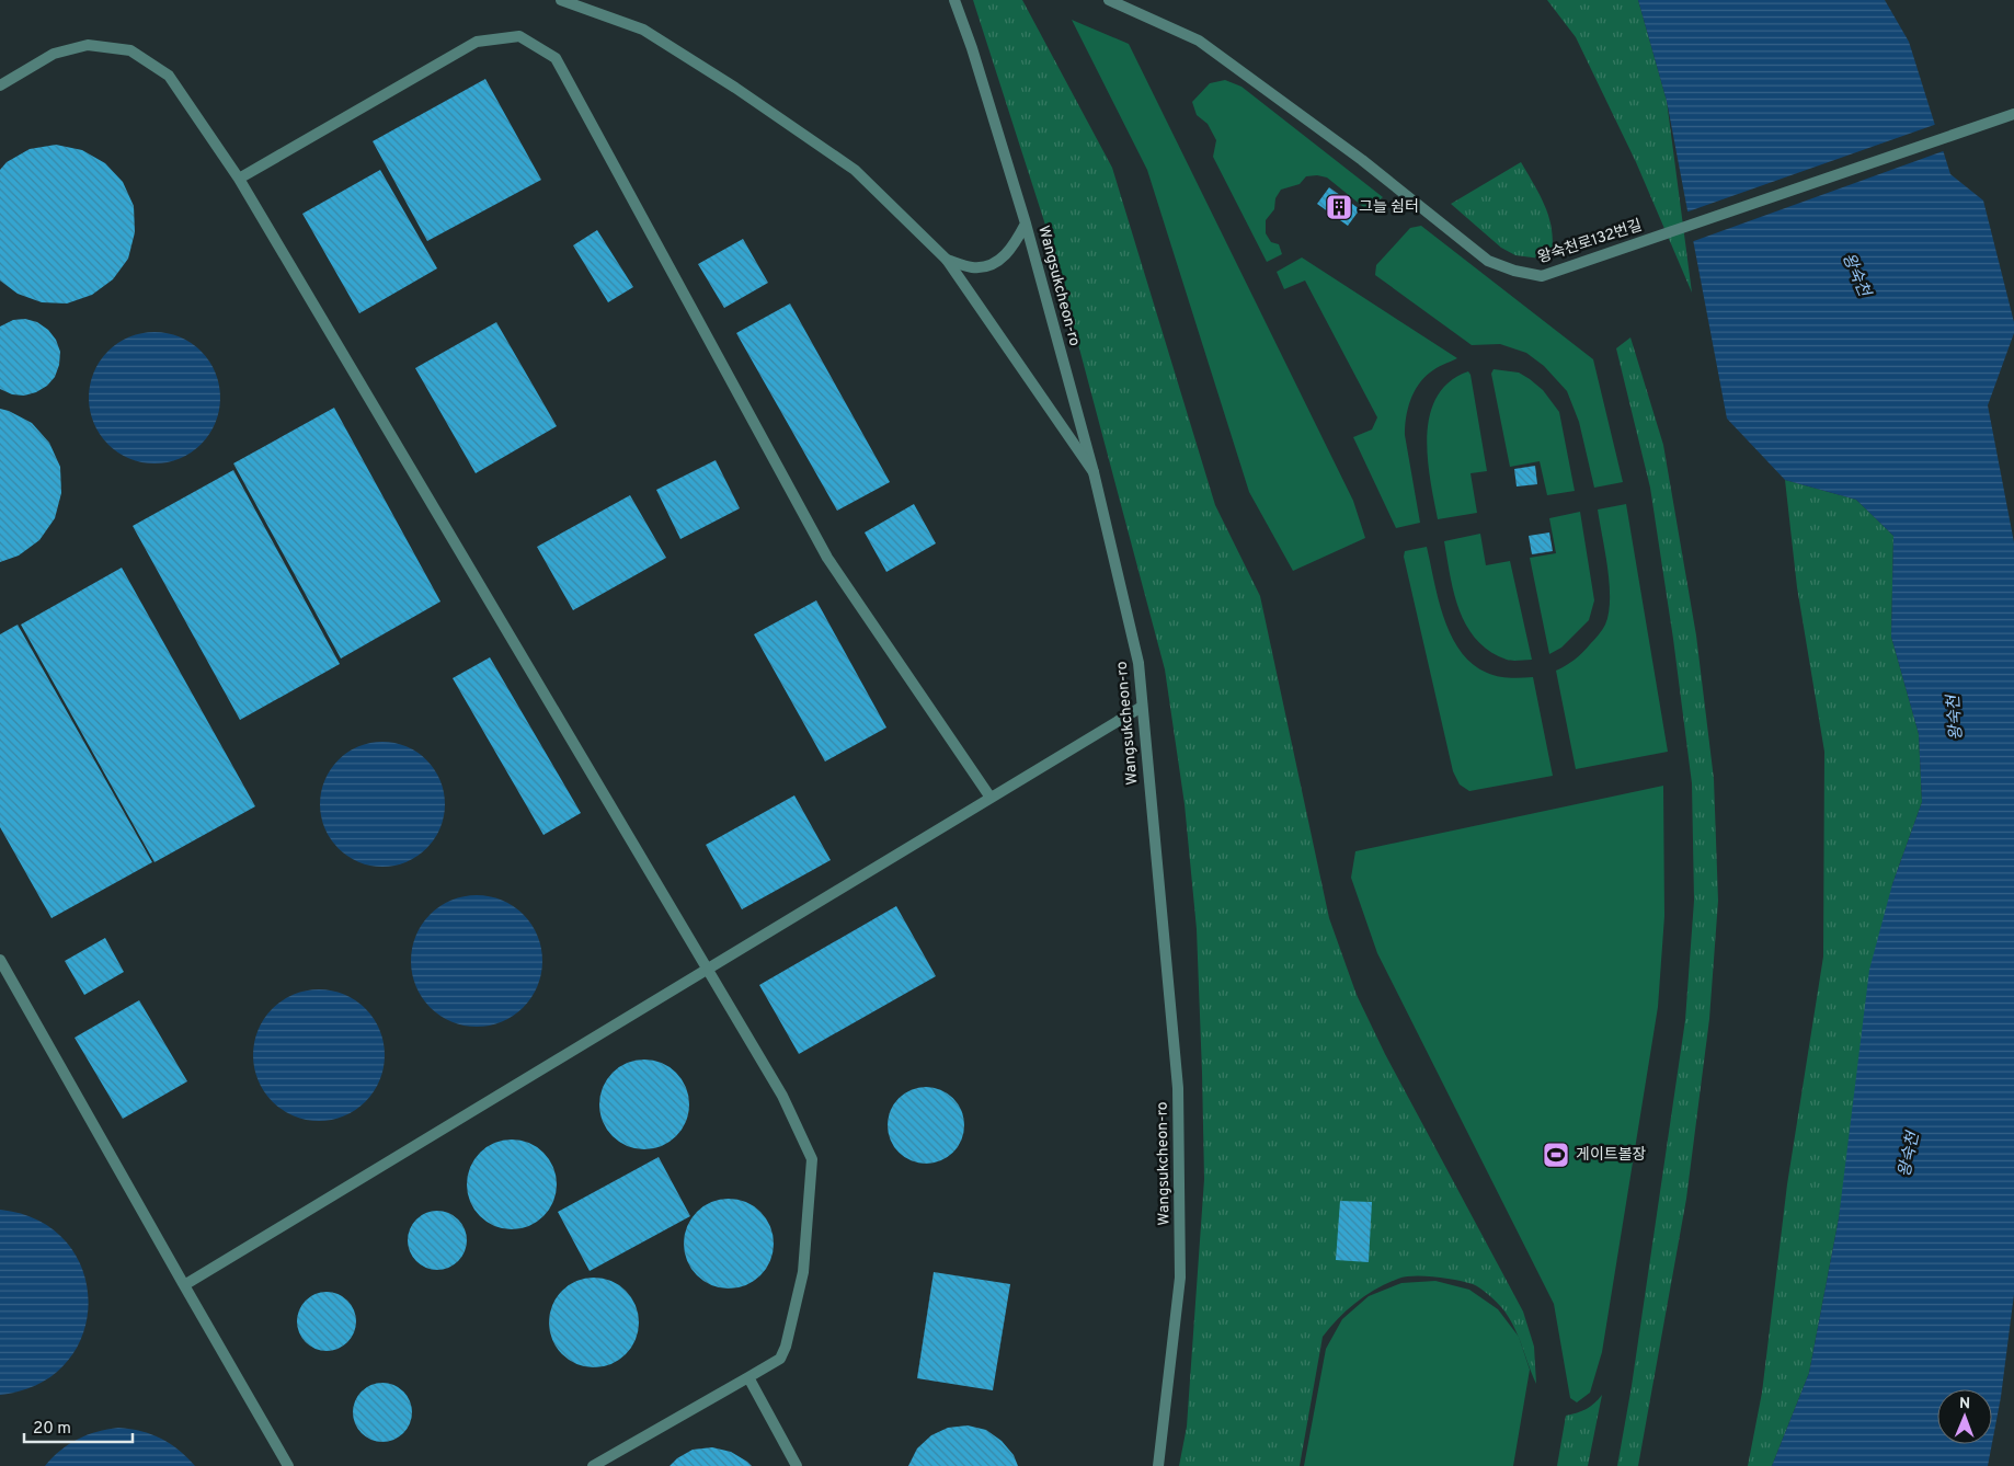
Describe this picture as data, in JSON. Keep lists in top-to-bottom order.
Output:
{
  "streets": {
    "street": ["왕숙천로132번길", "Wangsukcheon-ro"]
  },
  "water": ["왕숙천"],
  "places": {
    "building": ["그늘 쉼터"],
    "sports": ["게이트볼장"]
  },
  "scale_bar": "20 m",
  "north": "top"
}
